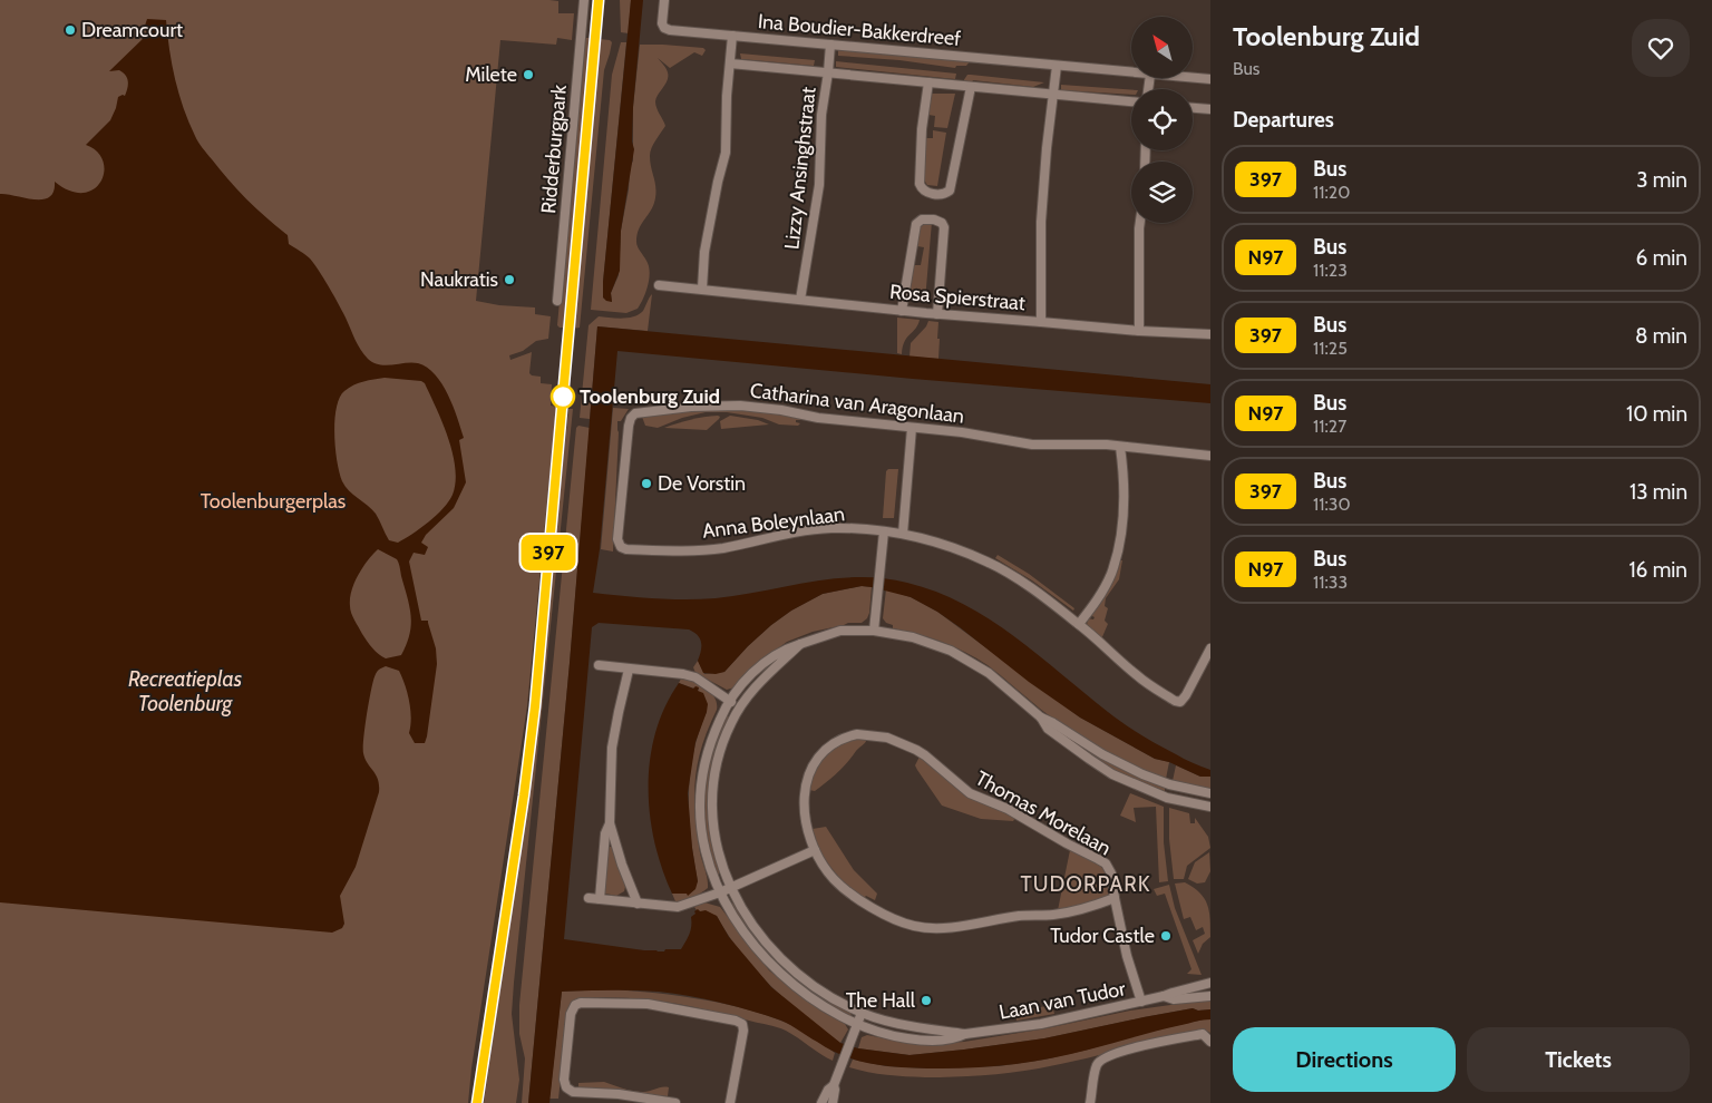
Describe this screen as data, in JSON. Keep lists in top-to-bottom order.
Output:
{
  "streets": {
    "street": [
      "Ina Boudier-Bakkerdreef",
      "Ridderburgpark",
      "Lizzy Ansinghstraat",
      "Rosa Spierstraat",
      "Catharina van Aragonlaan",
      "Anna Boleynlaan",
      "Thomas Morelaan",
      "Laan van Tudor"
    ]
  },
  "crossings": [
    ["Ina Boudier-Bakkerdreef", "Lizzy Ansinghstraat"],
    ["Lizzy Ansinghstraat", "Rosa Spierstraat"],
    ["Catharina van Aragonlaan", "Anna Boleynlaan"],
    ["Thomas Morelaan", "Laan van Tudor"]
  ],
  "districts": ["TUDORPARK"],
  "water": ["Recreatieplas Toolenburg"],
  "parks": ["Toolenburgerplas"],
  "places": [
    "Dreamcourt",
    "Milete",
    "Naukratis",
    "Toolenburg Zuid",
    "De Vorstin",
    "Tudor Castle",
    "The Hall"
  ],
  "lines": ["bus line 397"],
  "north": "top left",
  "page": {
    "on_map": "397",
    "heading": [
      ["Toolenburg Zuid", "Bus"],
      "Departures"
    ],
    "list": [
      {
        "mark": "397",
        "name": "Bus",
        "note": "11:20",
        "value": "3 min"
      },
      {
        "mark": "N97",
        "name": "Bus",
        "note": "11:23",
        "value": "6 min"
      },
      {
        "mark": "397",
        "name": "Bus",
        "note": "11:25",
        "value": "8 min"
      },
      {
        "mark": "N97",
        "name": "Bus",
        "note": "11:27",
        "value": "10 min"
      },
      {
        "mark": "397",
        "name": "Bus",
        "note": "11:30",
        "value": "13 min"
      },
      {
        "mark": "N97",
        "name": "Bus",
        "note": "11:33",
        "value": "16 min"
      }
    ],
    "buttons": ["Directions", "Tickets"]
  }
}
